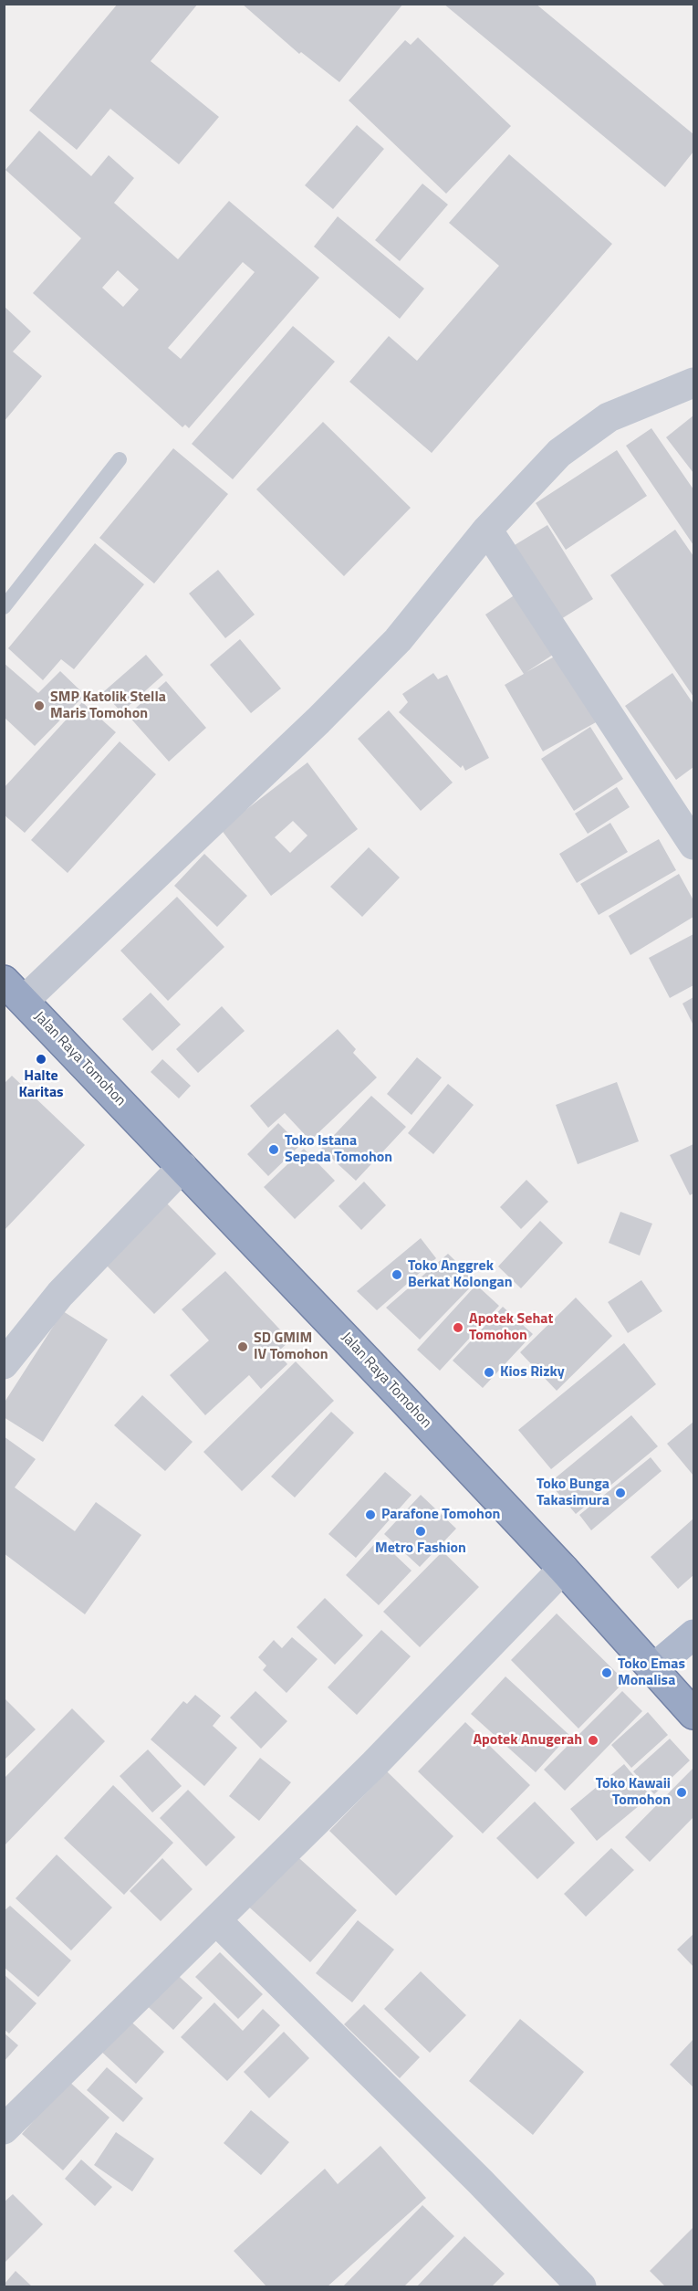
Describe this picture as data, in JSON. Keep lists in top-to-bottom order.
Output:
{
  "streets": {
    "highway": ["Jalan Raya Tomohon"]
  },
  "places": [
    "SMP Katolik Stella Maris Tomohon",
    "Halte Karitas",
    "Toko Istana Sepeda Tomohon",
    "Toko Anggrek Berkat Kolongan",
    "Apotek Sehat Tomohon",
    "SD GMIM IV Tomohon",
    "Kios Rizky",
    "Toko Bunga Takasimura",
    "Parafone Tomohon",
    "Metro Fashion",
    "Toko Emas Monalisa",
    "Apotek Anugerah",
    "Toko Kawaii Tomohon"
  ]
}
